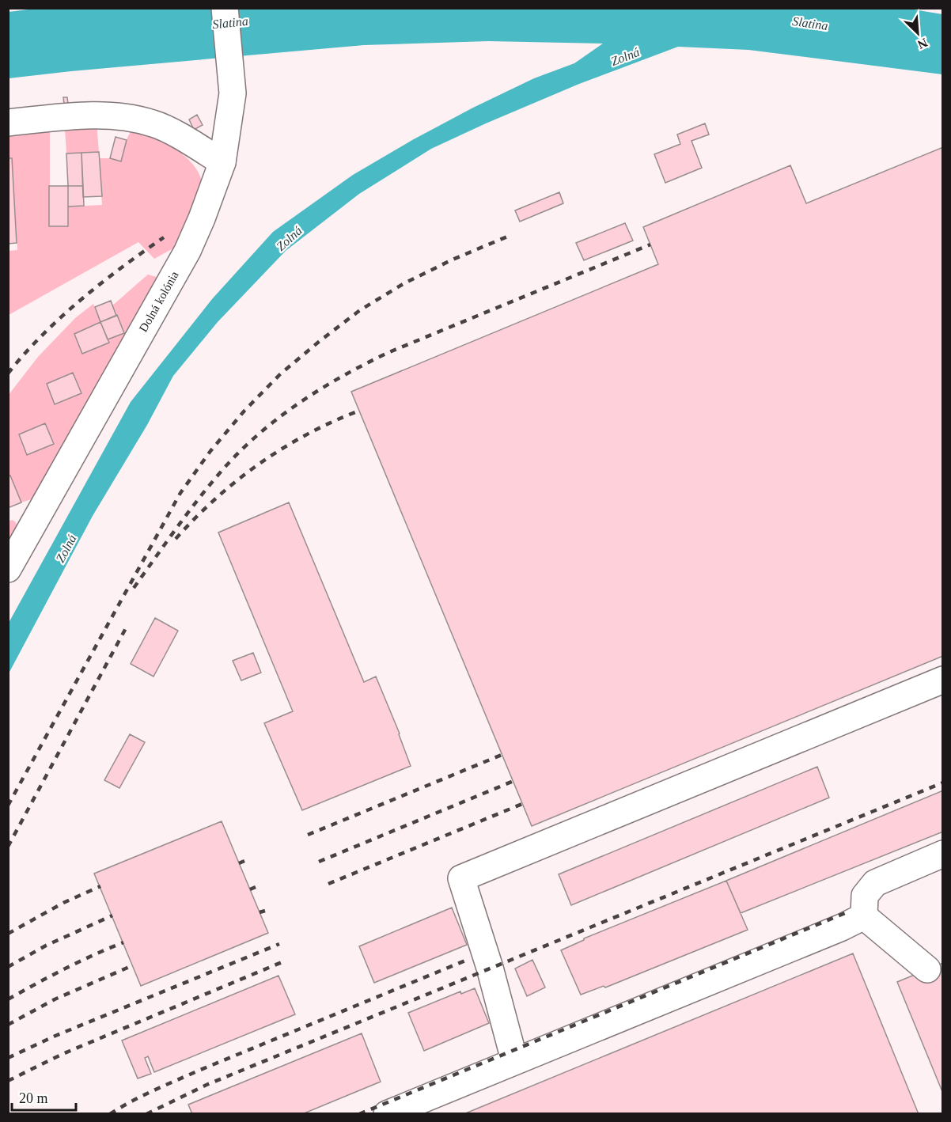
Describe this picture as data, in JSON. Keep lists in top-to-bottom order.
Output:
{
  "streets": {
    "lane": ["Dolná kolónia"]
  },
  "water": ["Slatina", "Zolná"],
  "scale_bar": "20 m",
  "north": "bottom right"
}
